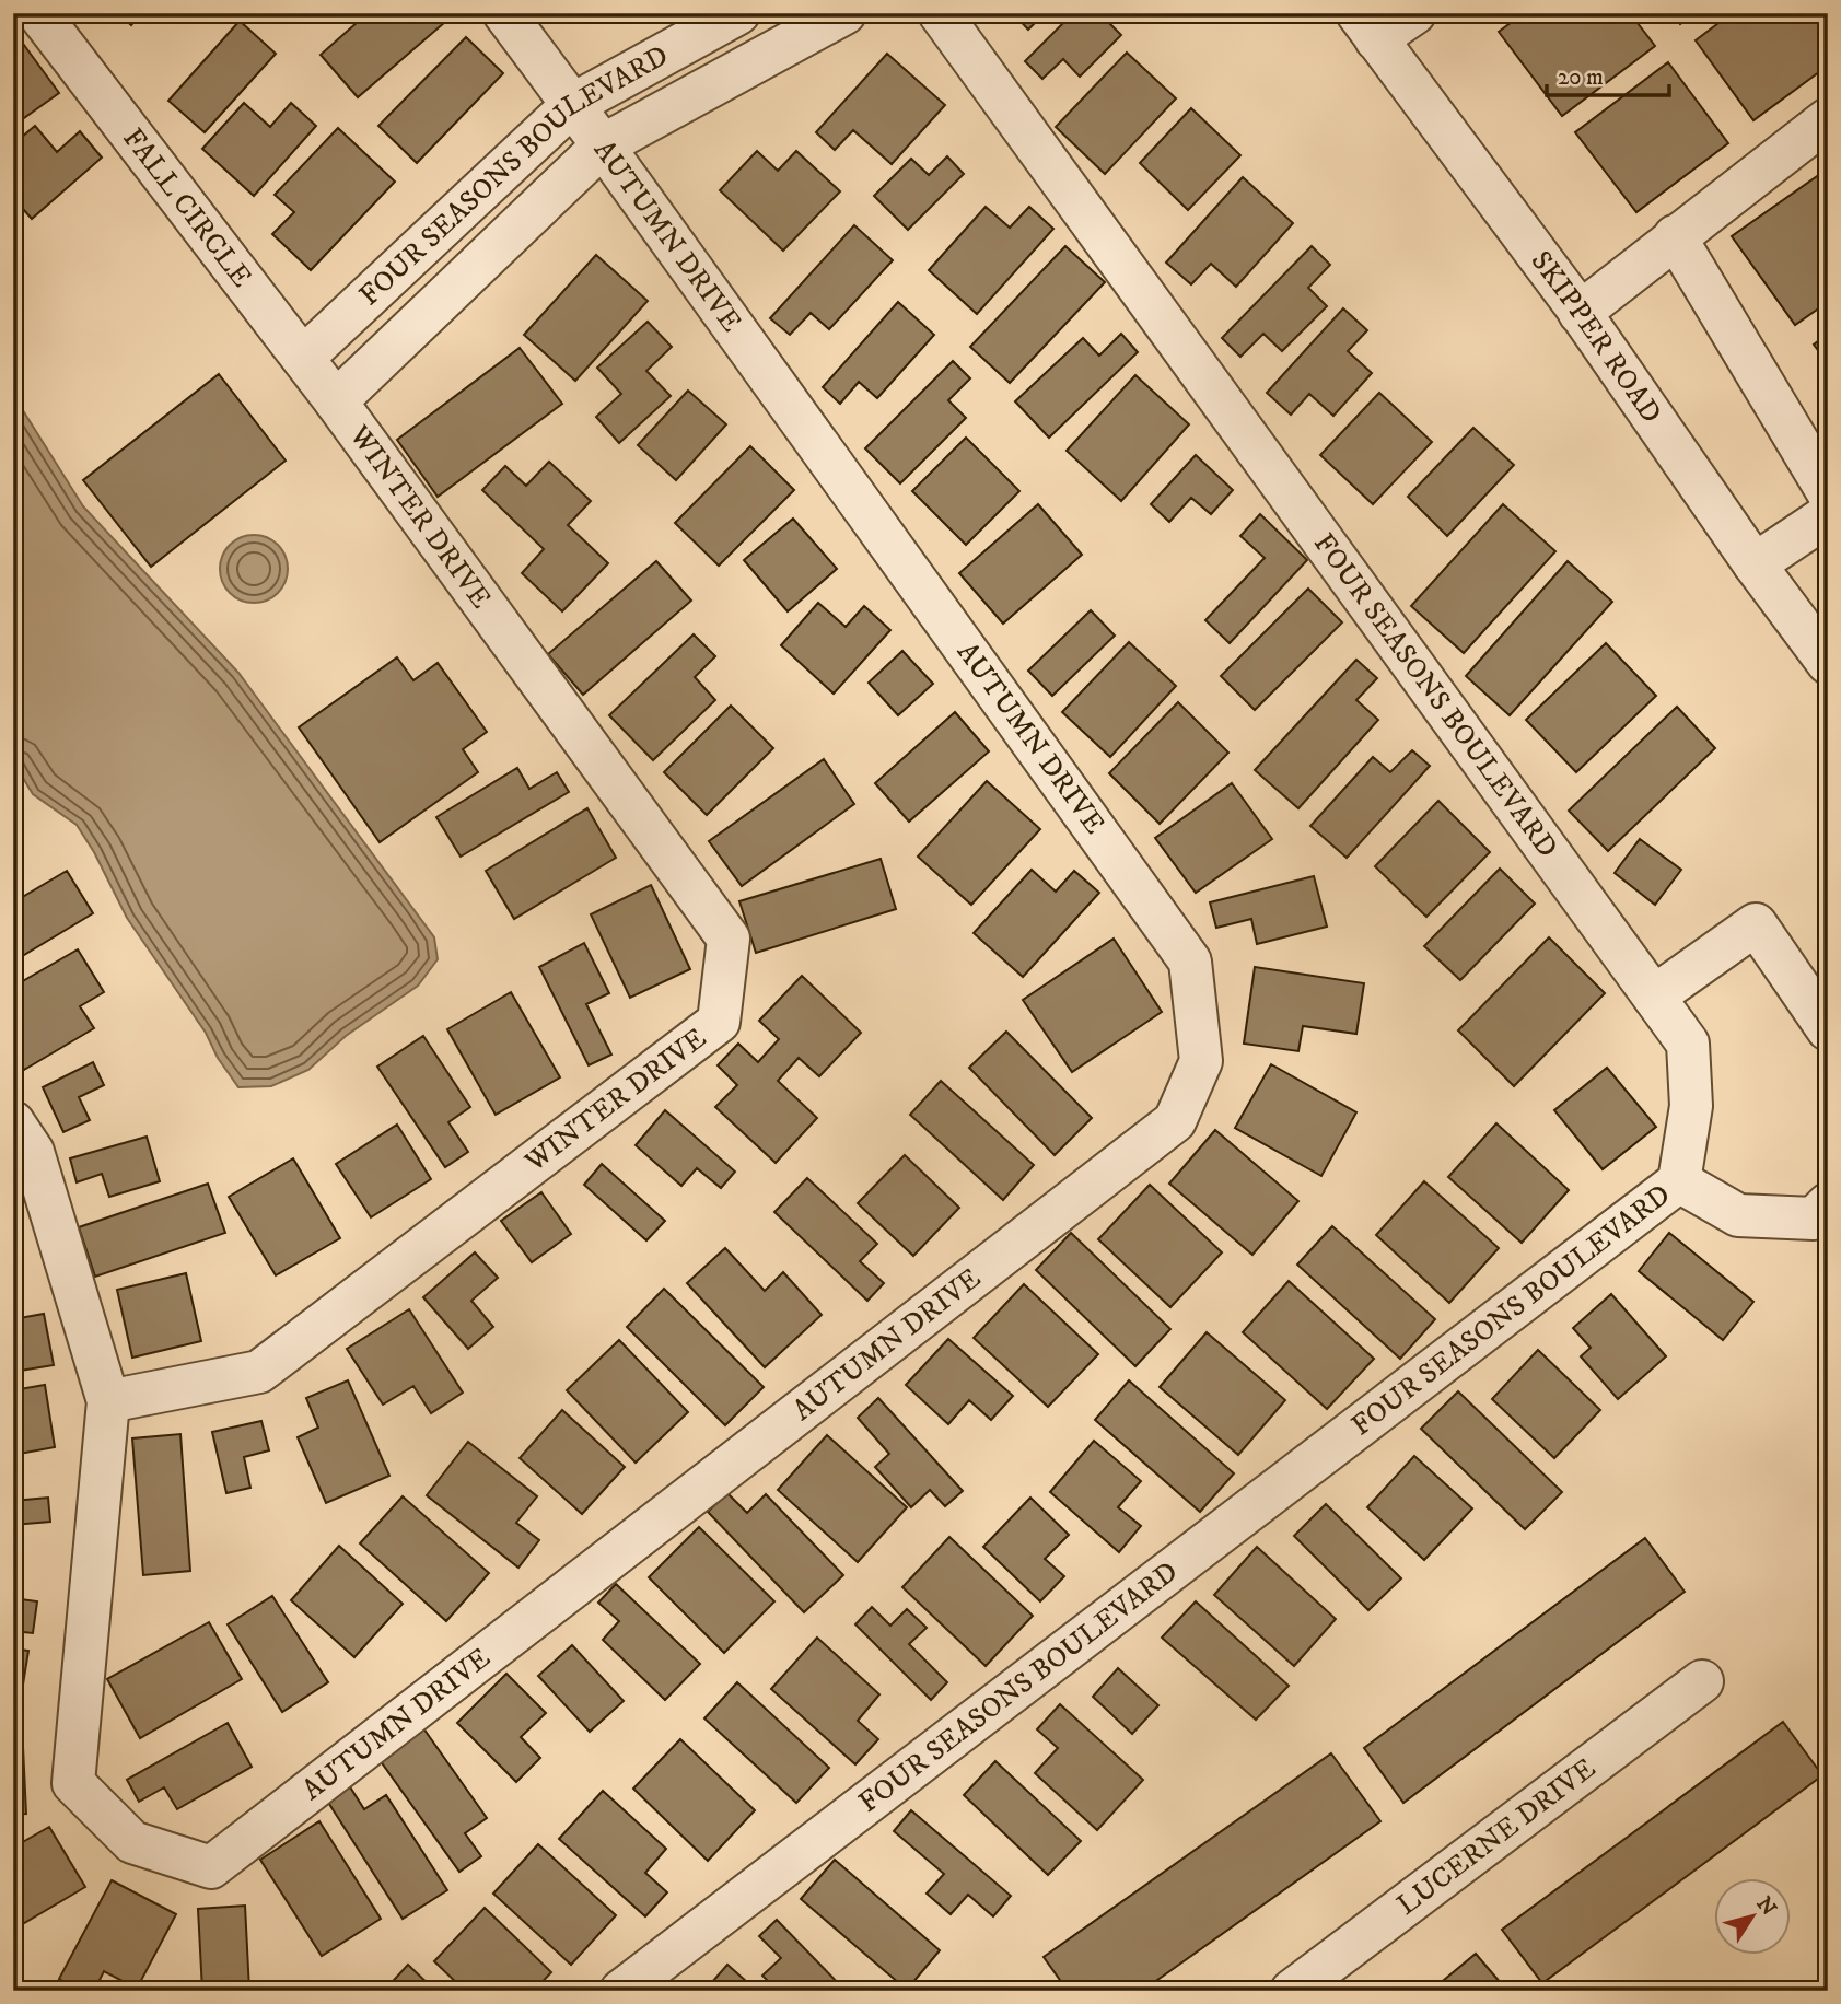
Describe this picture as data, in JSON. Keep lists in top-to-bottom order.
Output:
{
  "streets": {
    "street": [
      "FOUR SEASONS BOULEVARD",
      "FALL CIRCLE",
      "AUTUMN DRIVE",
      "SKIPPER ROAD",
      "WINTER DRIVE",
      "LUCERNE DRIVE"
    ]
  },
  "crossings": [
    ["FOUR SEASONS BOULEVARD", "FALL CIRCLE"],
    ["FOUR SEASONS BOULEVARD", "AUTUMN DRIVE"],
    ["FOUR SEASONS BOULEVARD", "WINTER DRIVE"],
    ["FALL CIRCLE", "WINTER DRIVE"],
    ["AUTUMN DRIVE", "WINTER DRIVE"]
  ],
  "scale_bar": "20 m",
  "north": "top right"
}
